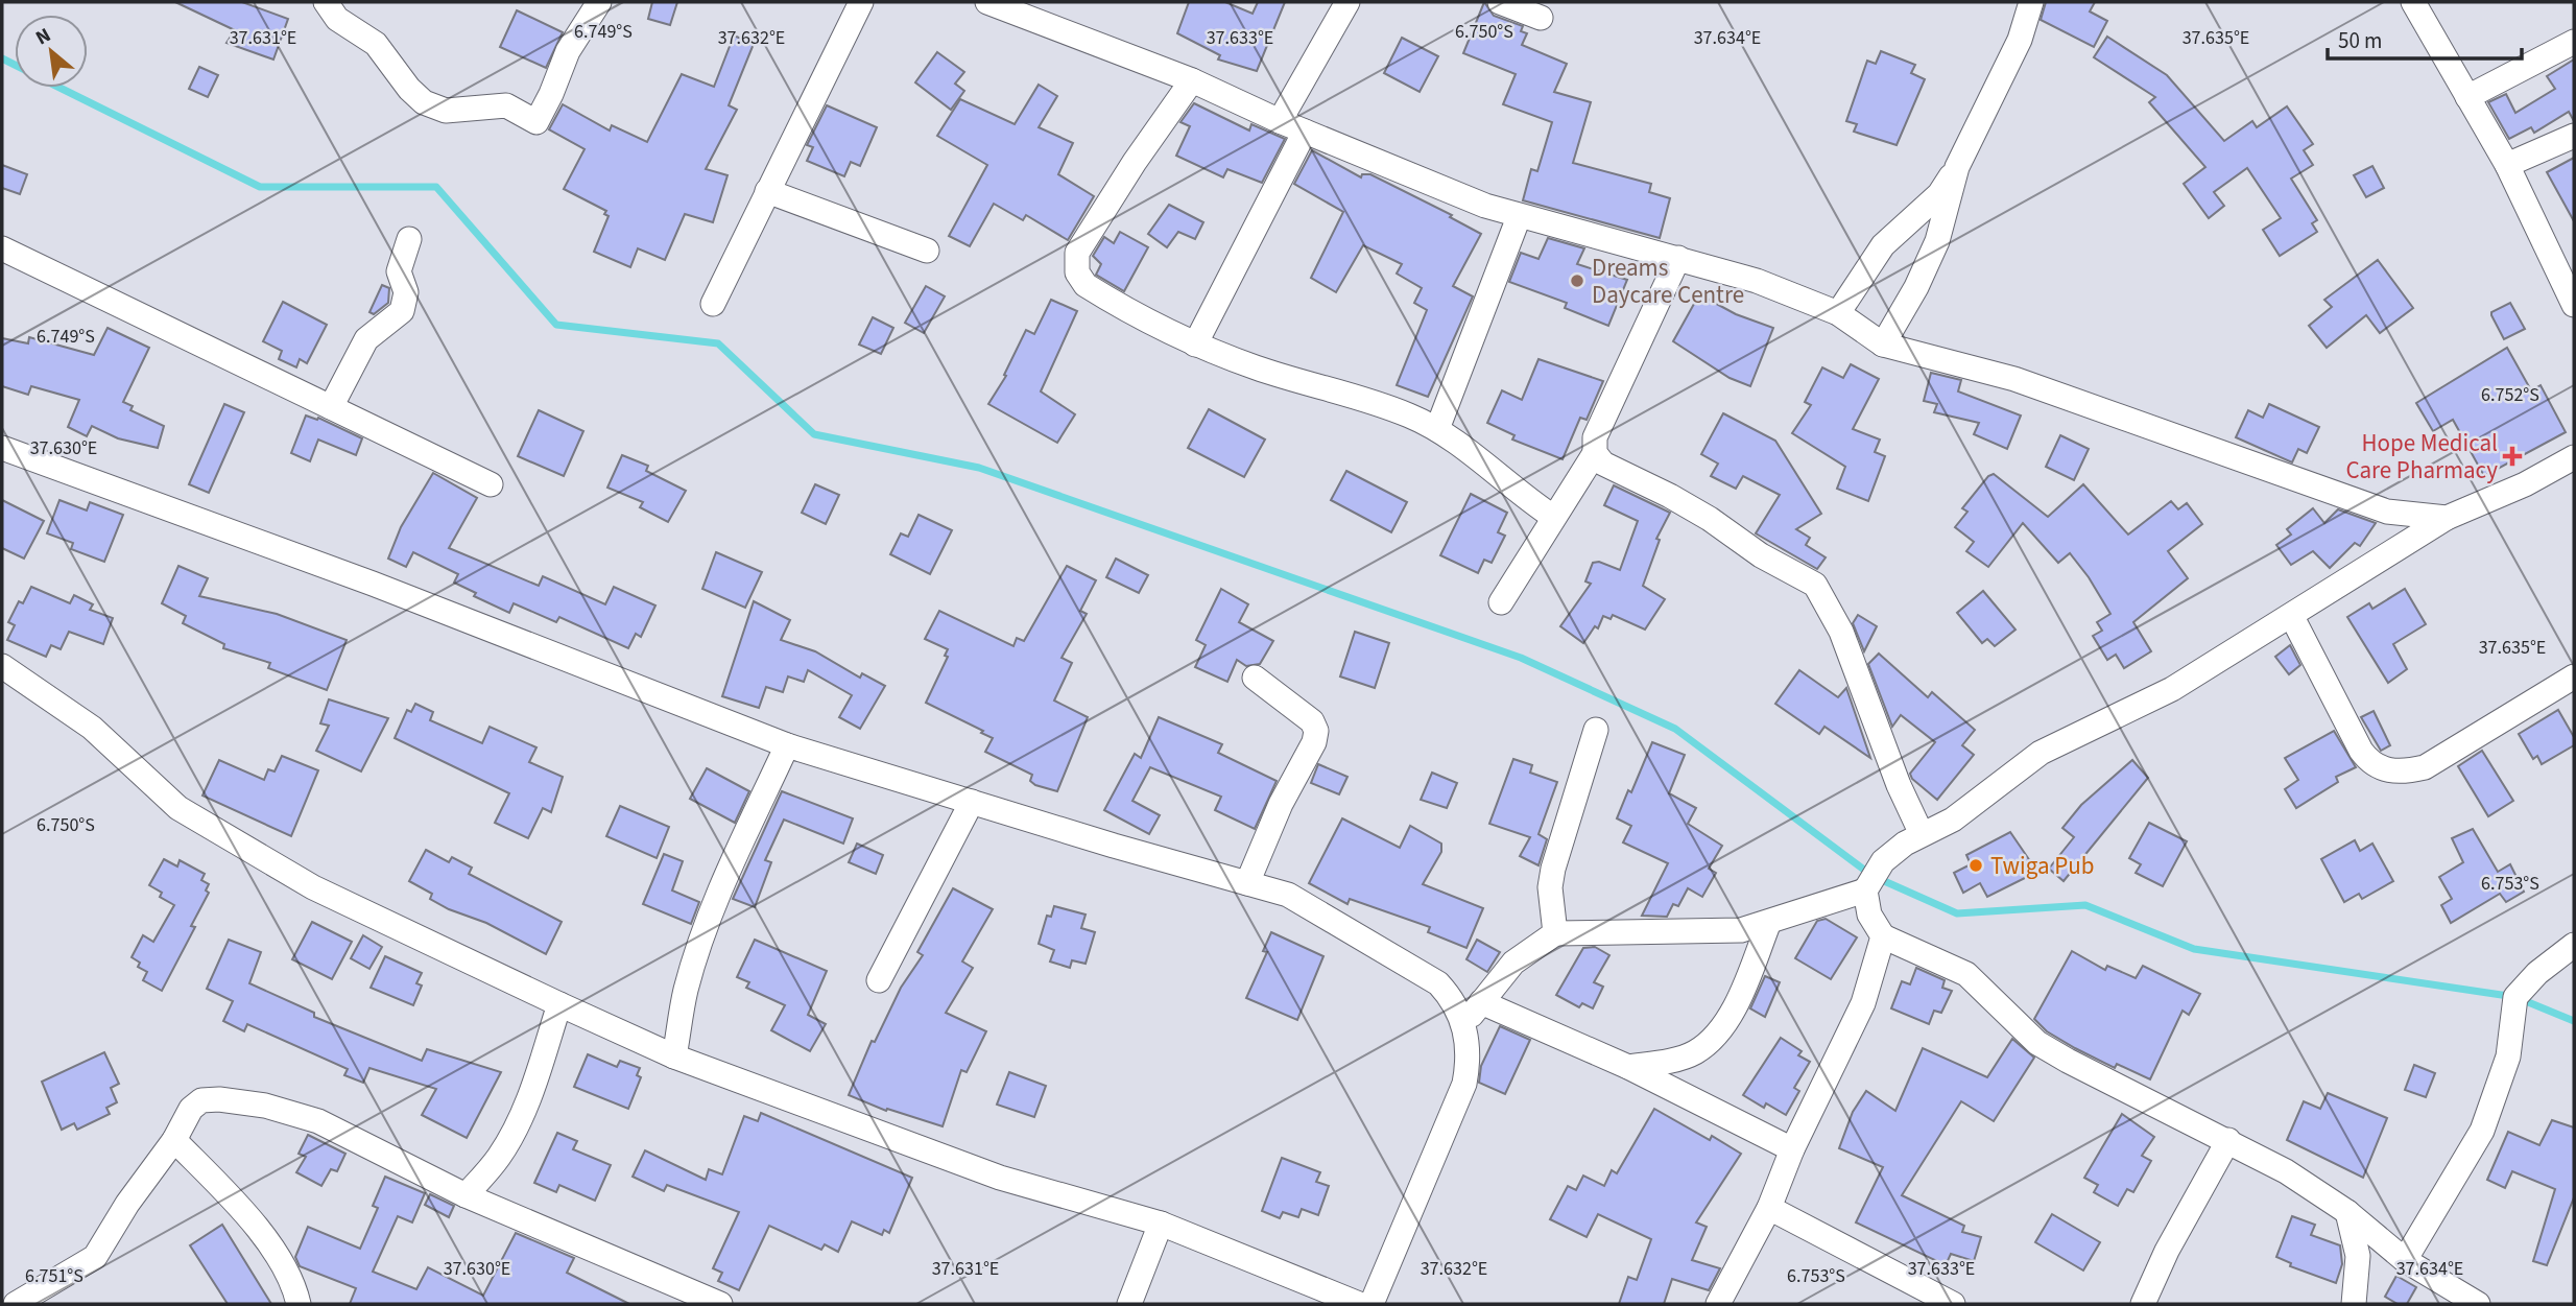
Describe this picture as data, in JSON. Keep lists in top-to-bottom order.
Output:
{
  "places": {
    "other": ["Dreams Daycare Centre", "Twiga Pub"],
    "health": ["Hope Medical Care Pharmacy"]
  },
  "scale_bar": "50 m",
  "north": "top left",
  "coordinates": [
    "6.750°S",
    "6.749°S",
    "37.631°E",
    "37.632°E",
    "37.633°E",
    "37.634°E",
    "37.635°E",
    "6.752°S",
    "37.630°E",
    "6.753°S",
    "6.751°S"
  ]
}
